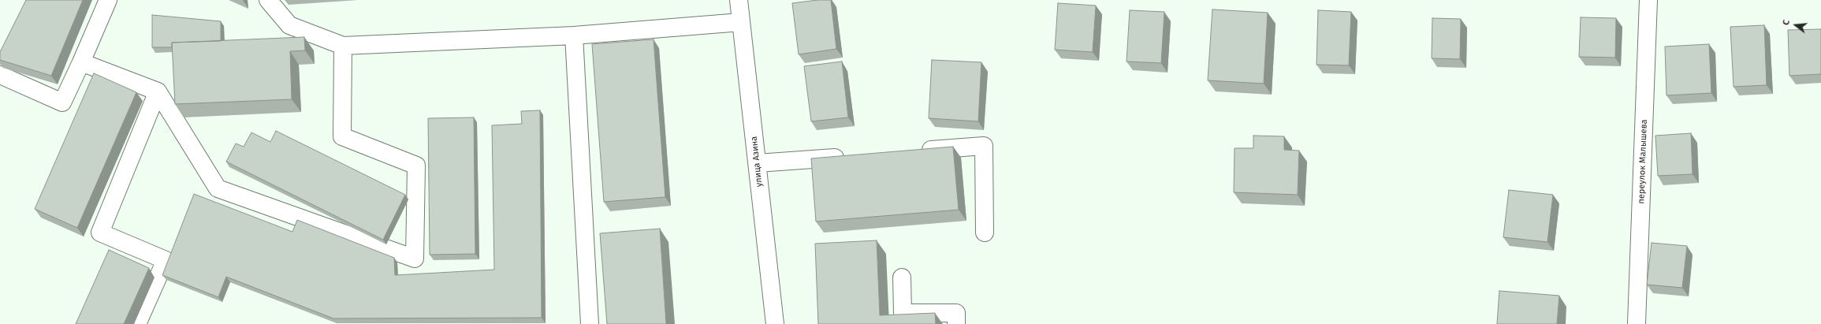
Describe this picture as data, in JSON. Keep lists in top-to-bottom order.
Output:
{
  "streets": {
    "street": ["улица Азина", "переулок Малышева"]
  },
  "north": "left"
}
